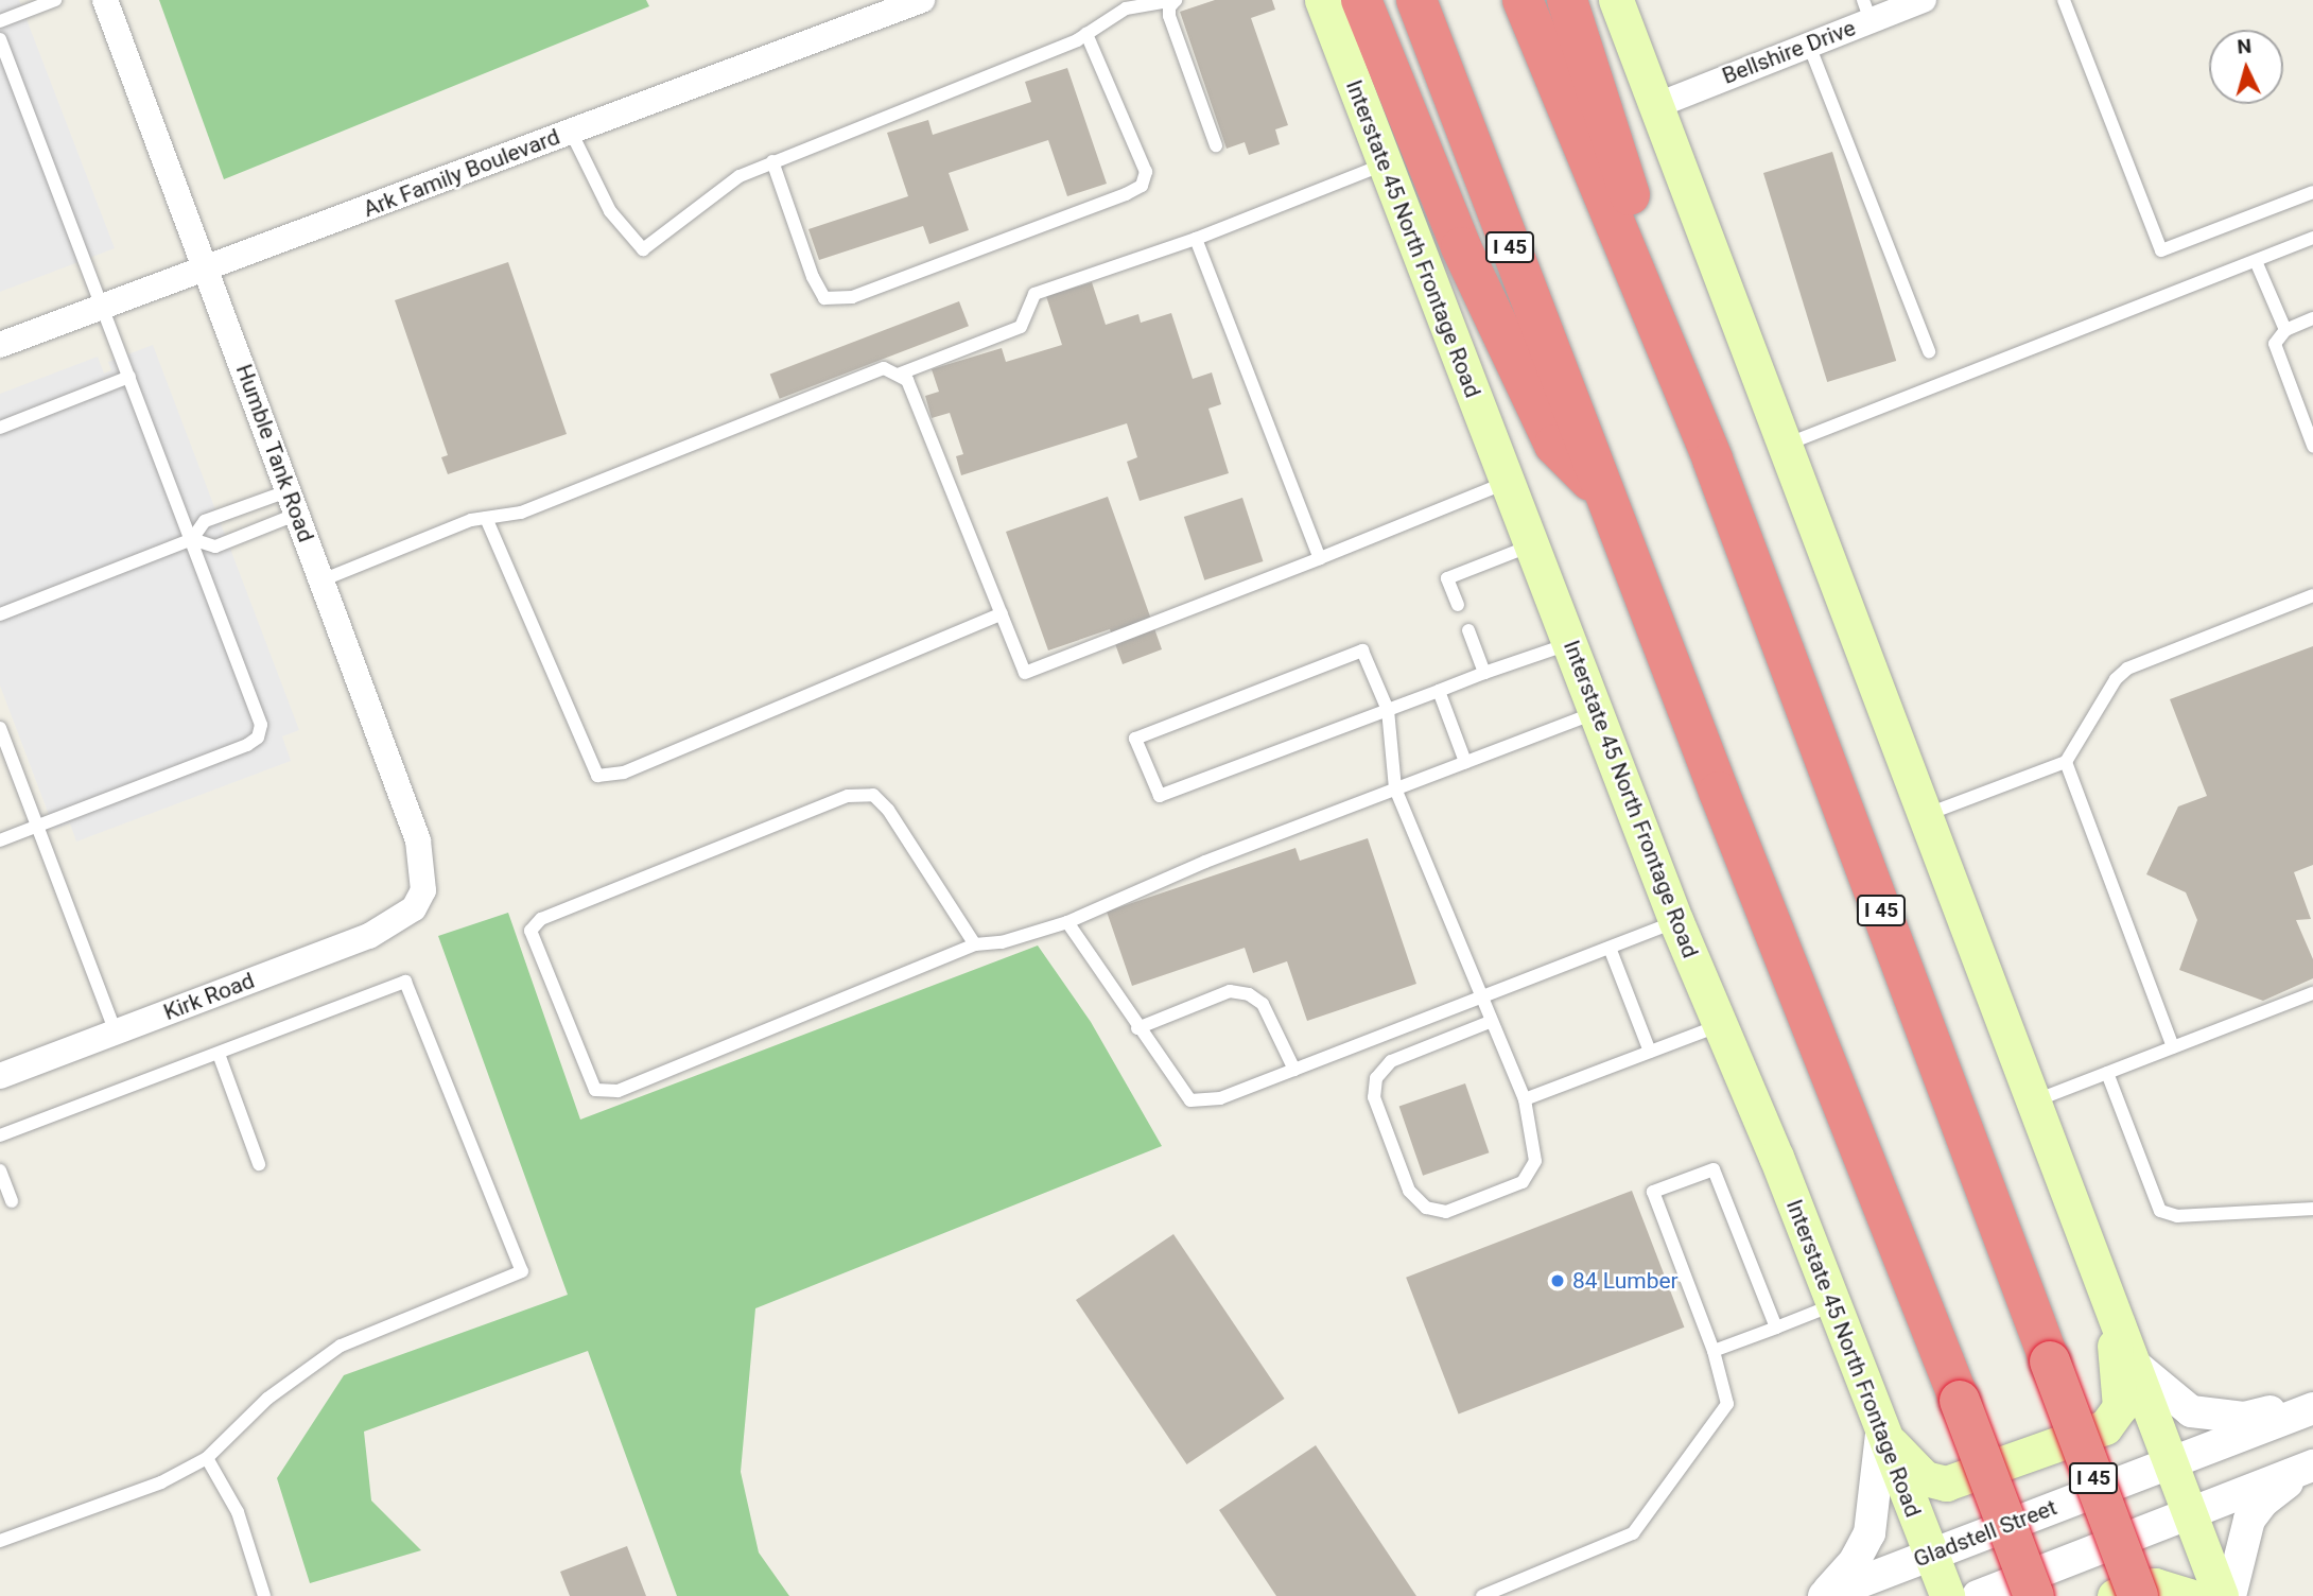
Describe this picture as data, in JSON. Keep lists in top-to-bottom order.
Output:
{
  "streets": {
    "highway": ["I 45"],
    "main road": ["Interstate 45 North Frontage Road"],
    "street": [
      "Bellshire Drive",
      "Ark Family Boulevard",
      "Humble Tank Road",
      "Kirk Road",
      "Gladstell Street"
    ]
  },
  "crossings": [
    ["Ark Family Boulevard", "Humble Tank Road"],
    ["Interstate 45 North Frontage Road", "Gladstell Street"],
    ["Humble Tank Road", "Kirk Road"]
  ],
  "places": ["84 Lumber"],
  "north": "top"
}
